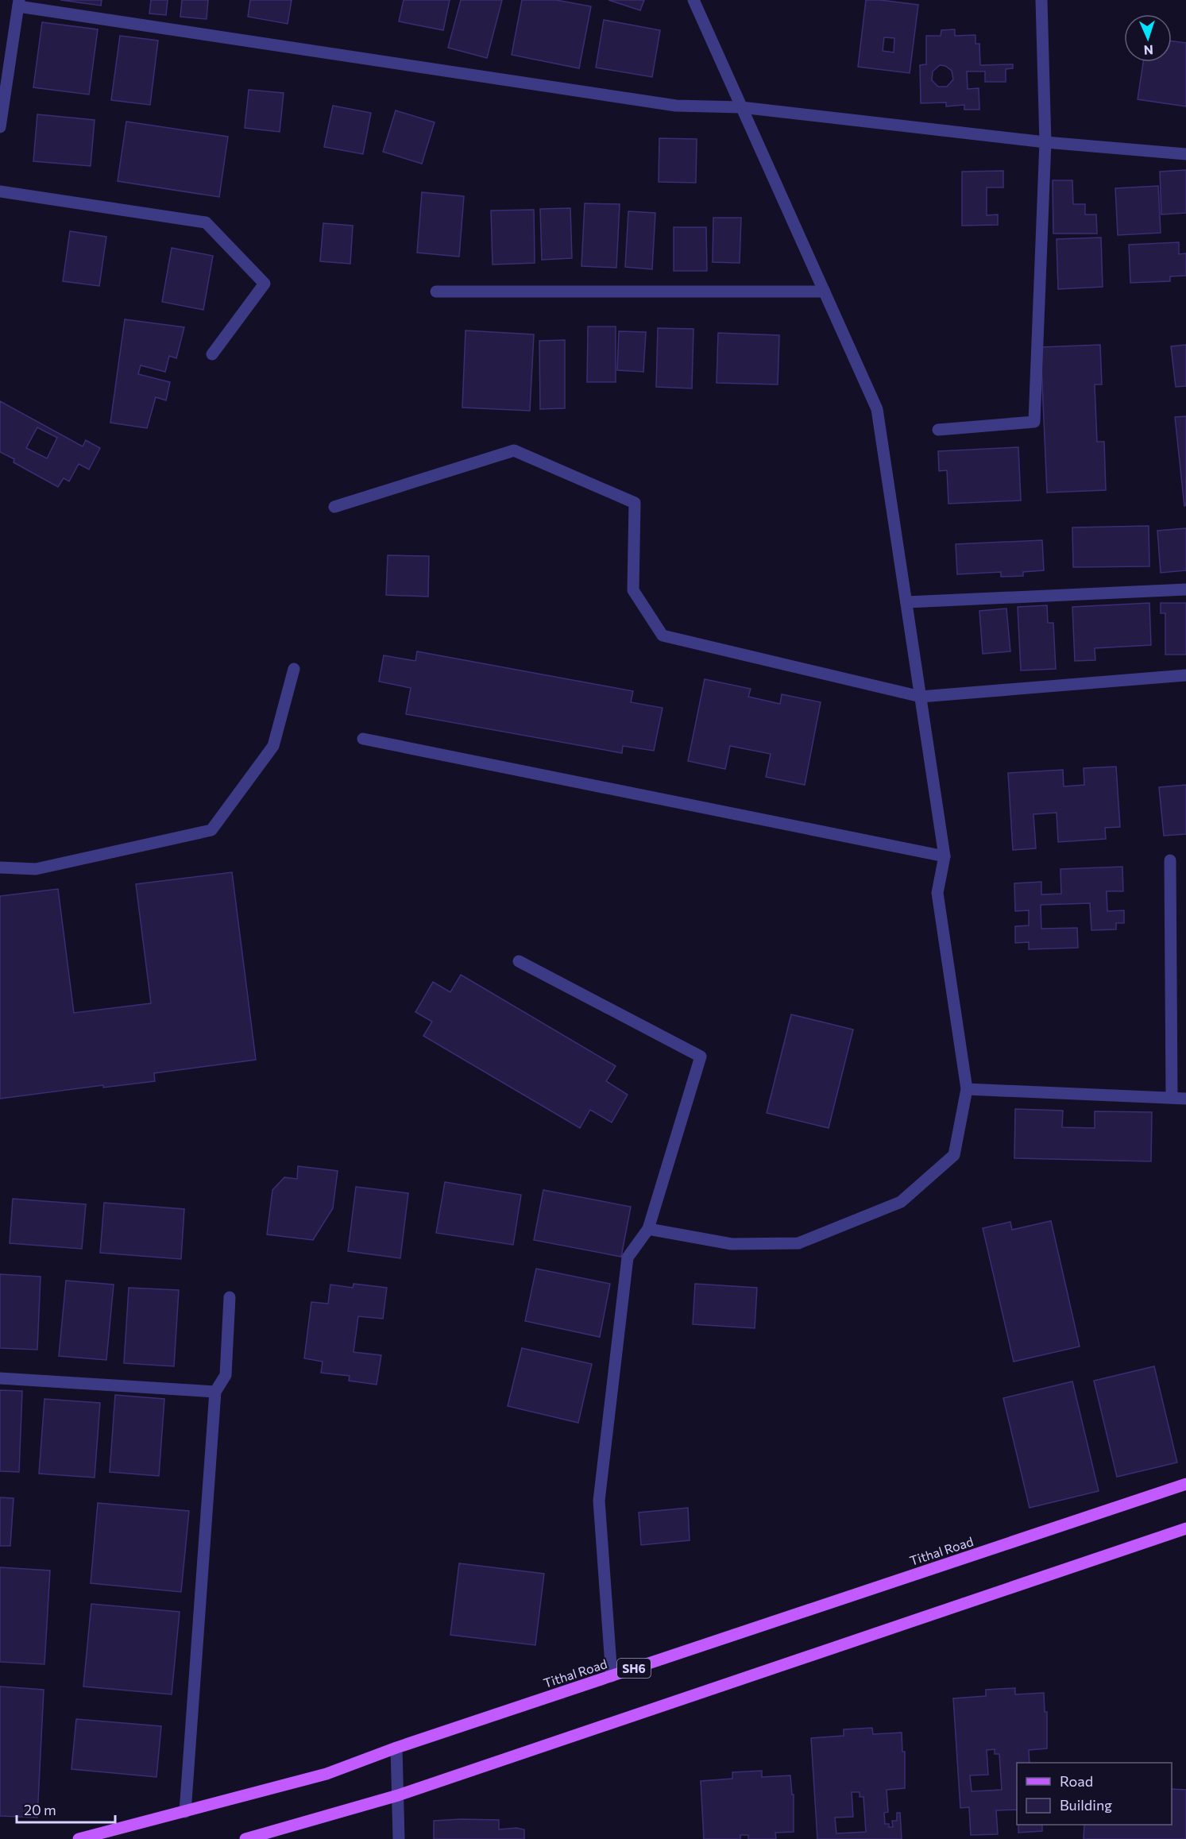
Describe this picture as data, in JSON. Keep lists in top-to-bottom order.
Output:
{
  "streets": {
    "main road": ["Tithal Road", "SH6"]
  },
  "legend": ["Road", "Building"],
  "scale_bar": "20 m",
  "north": "bottom"
}
